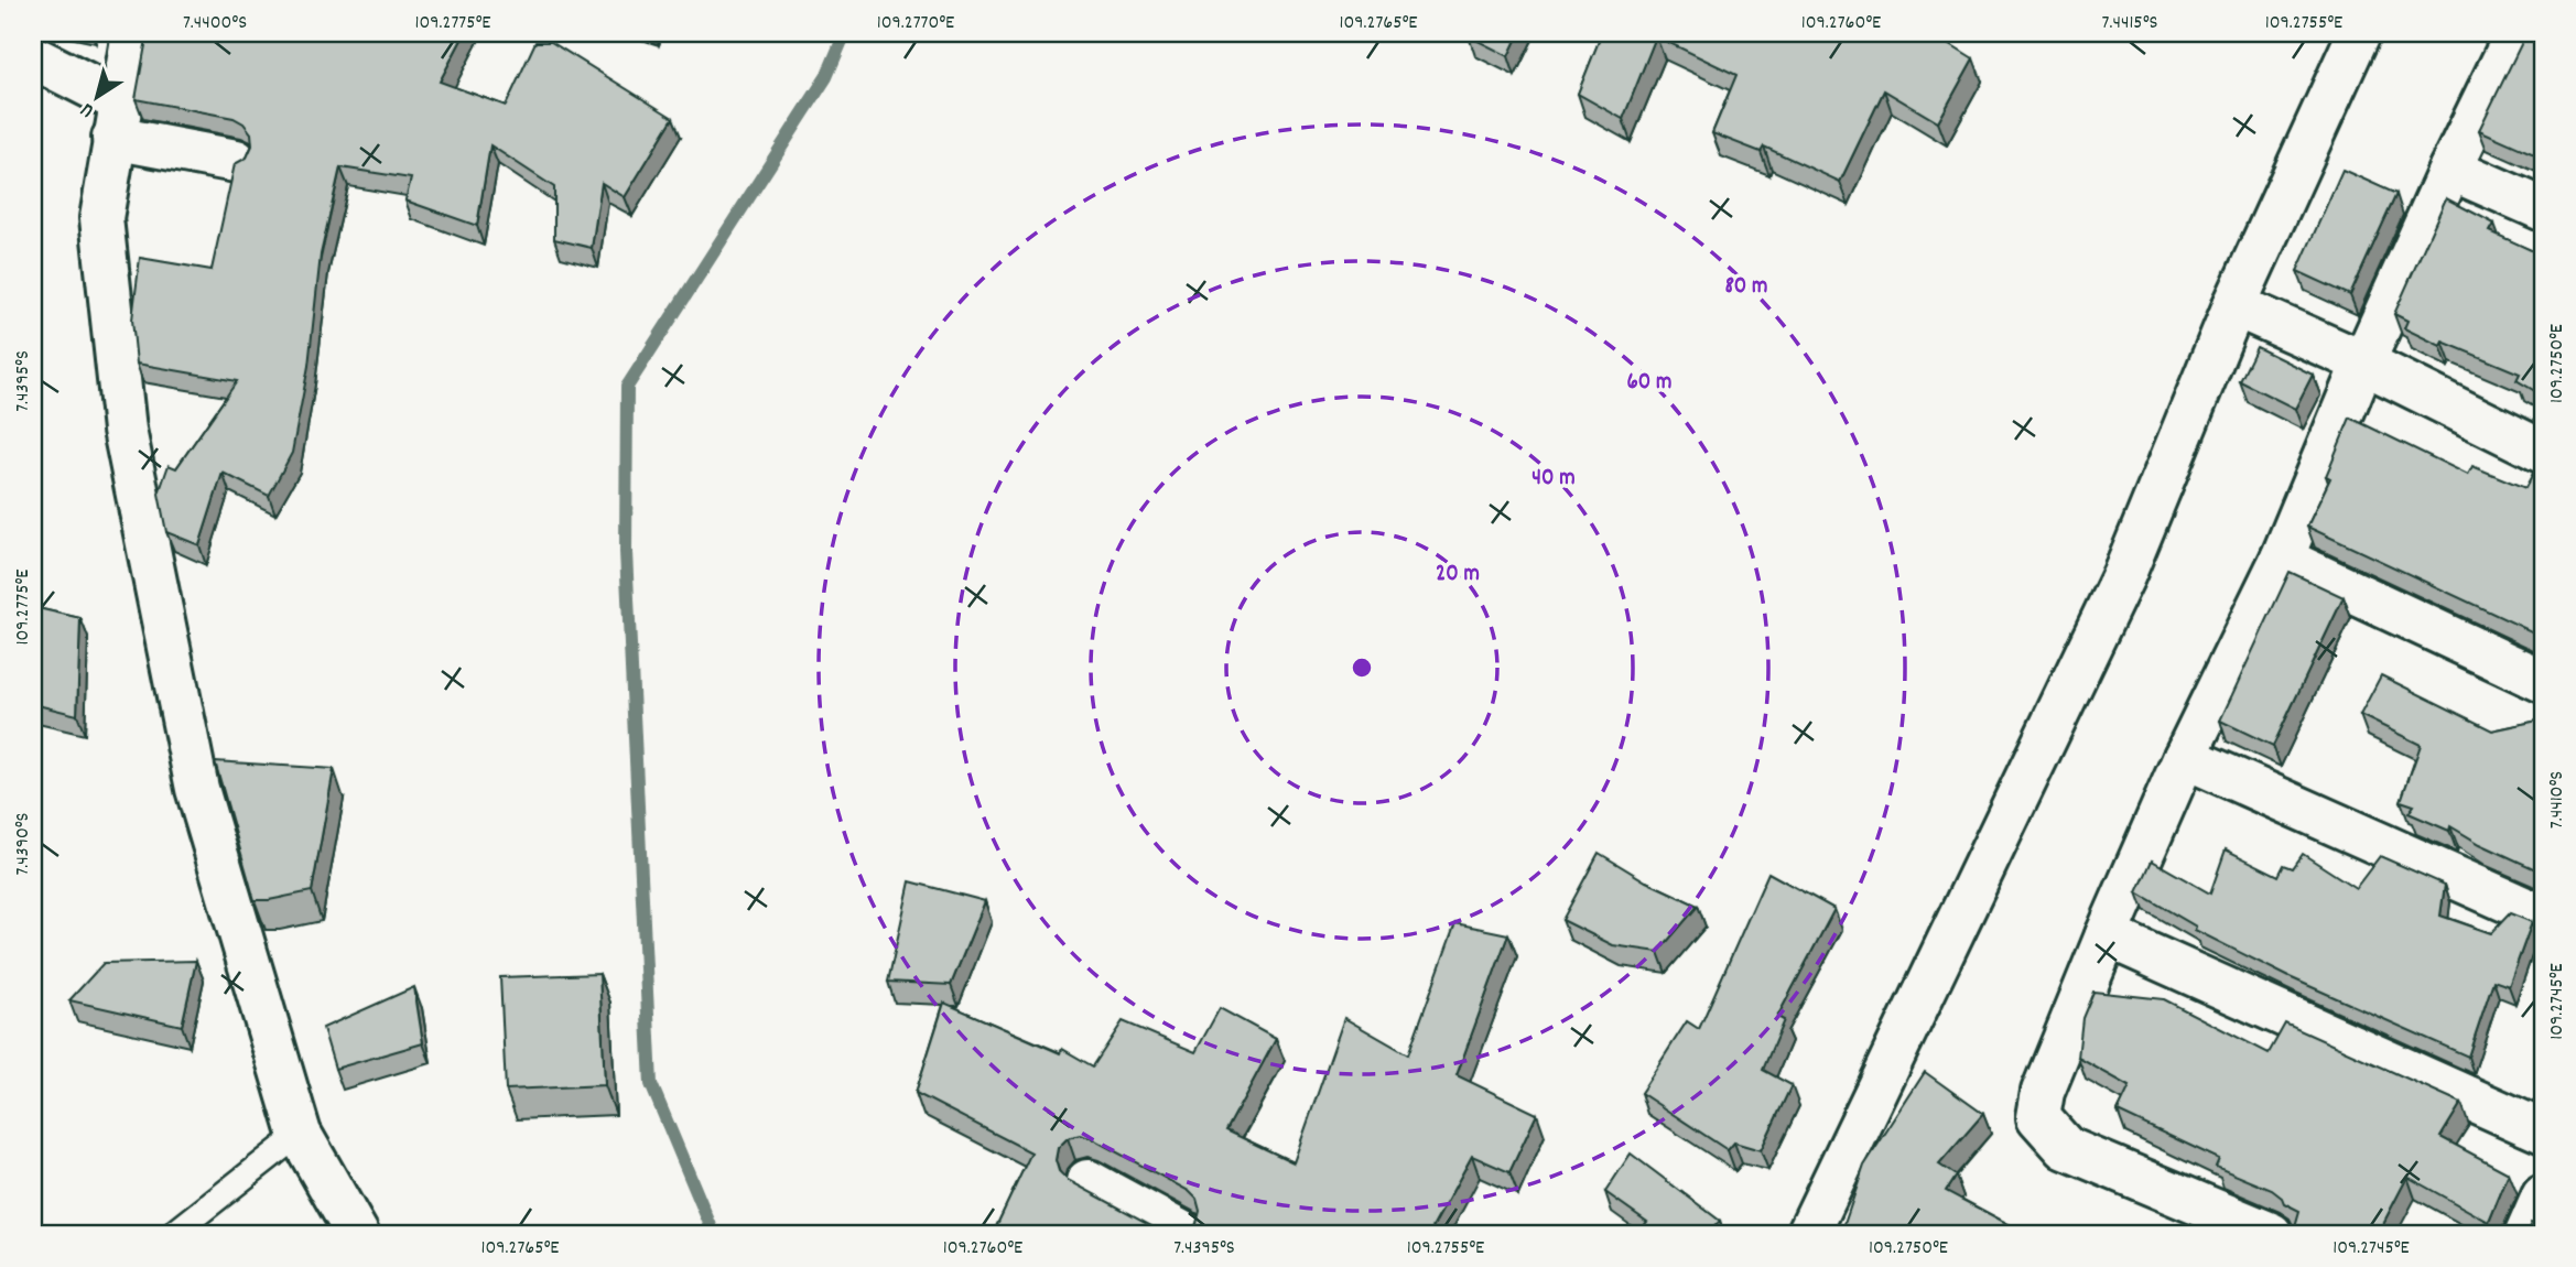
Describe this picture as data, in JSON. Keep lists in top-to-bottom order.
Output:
{
  "north": "bottom left",
  "coordinates": [
    "7.4400°S",
    "109.2775°E",
    "109.2770°E",
    "109.2765°E",
    "109.2760°E",
    "7.4415°S",
    "109.2755°E",
    "109.2750°E",
    "7.4395°S",
    "7.4410°S",
    "7.4390°S",
    "109.2745°E"
  ],
  "rings": [
    "80 m",
    "60 m",
    "40 m",
    "20 m"
  ]
}
